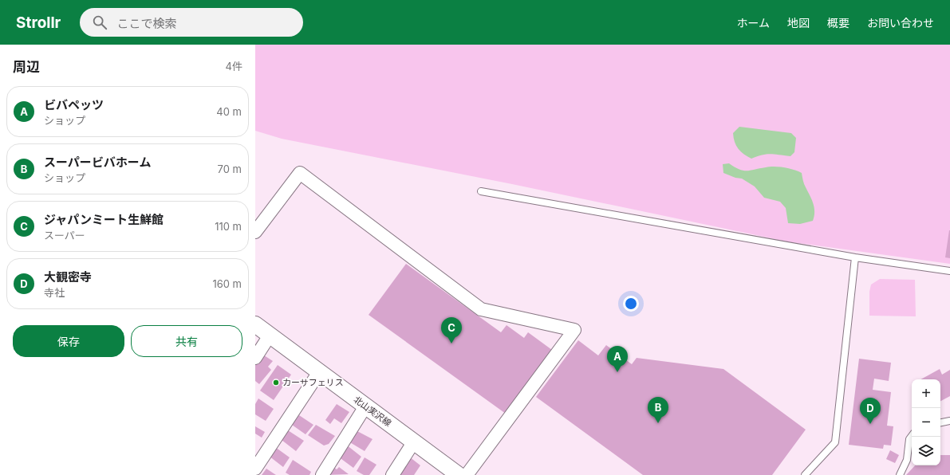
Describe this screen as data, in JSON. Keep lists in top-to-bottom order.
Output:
{
  "streets": {
    "street": ["北山実沢線"]
  },
  "places": ["カーサフェリス"],
  "page": {
    "header": "Strollr",
    "search": "ここで検索",
    "nav": [
      "ホーム",
      "地図",
      "概要",
      "お問い合わせ"
    ],
    "heading": ["周辺", "4件"],
    "list": [
      {
        "mark": "A",
        "name": "ビバペッツ",
        "note": "ショップ",
        "value": "40 m"
      },
      {
        "mark": "B",
        "name": "スーパービバホーム",
        "note": "ショップ",
        "value": "70 m"
      },
      {
        "mark": "C",
        "name": "ジャパンミート生鮮館",
        "note": "スーパー",
        "value": "110 m"
      },
      {
        "mark": "D",
        "name": "大観密寺",
        "note": "寺社",
        "value": "160 m"
      }
    ],
    "buttons": ["保存", "共有"],
    "pins": [
      "C",
      "A",
      "B",
      "D"
    ],
    "map_buttons": ["+", "−"]
  }
}
